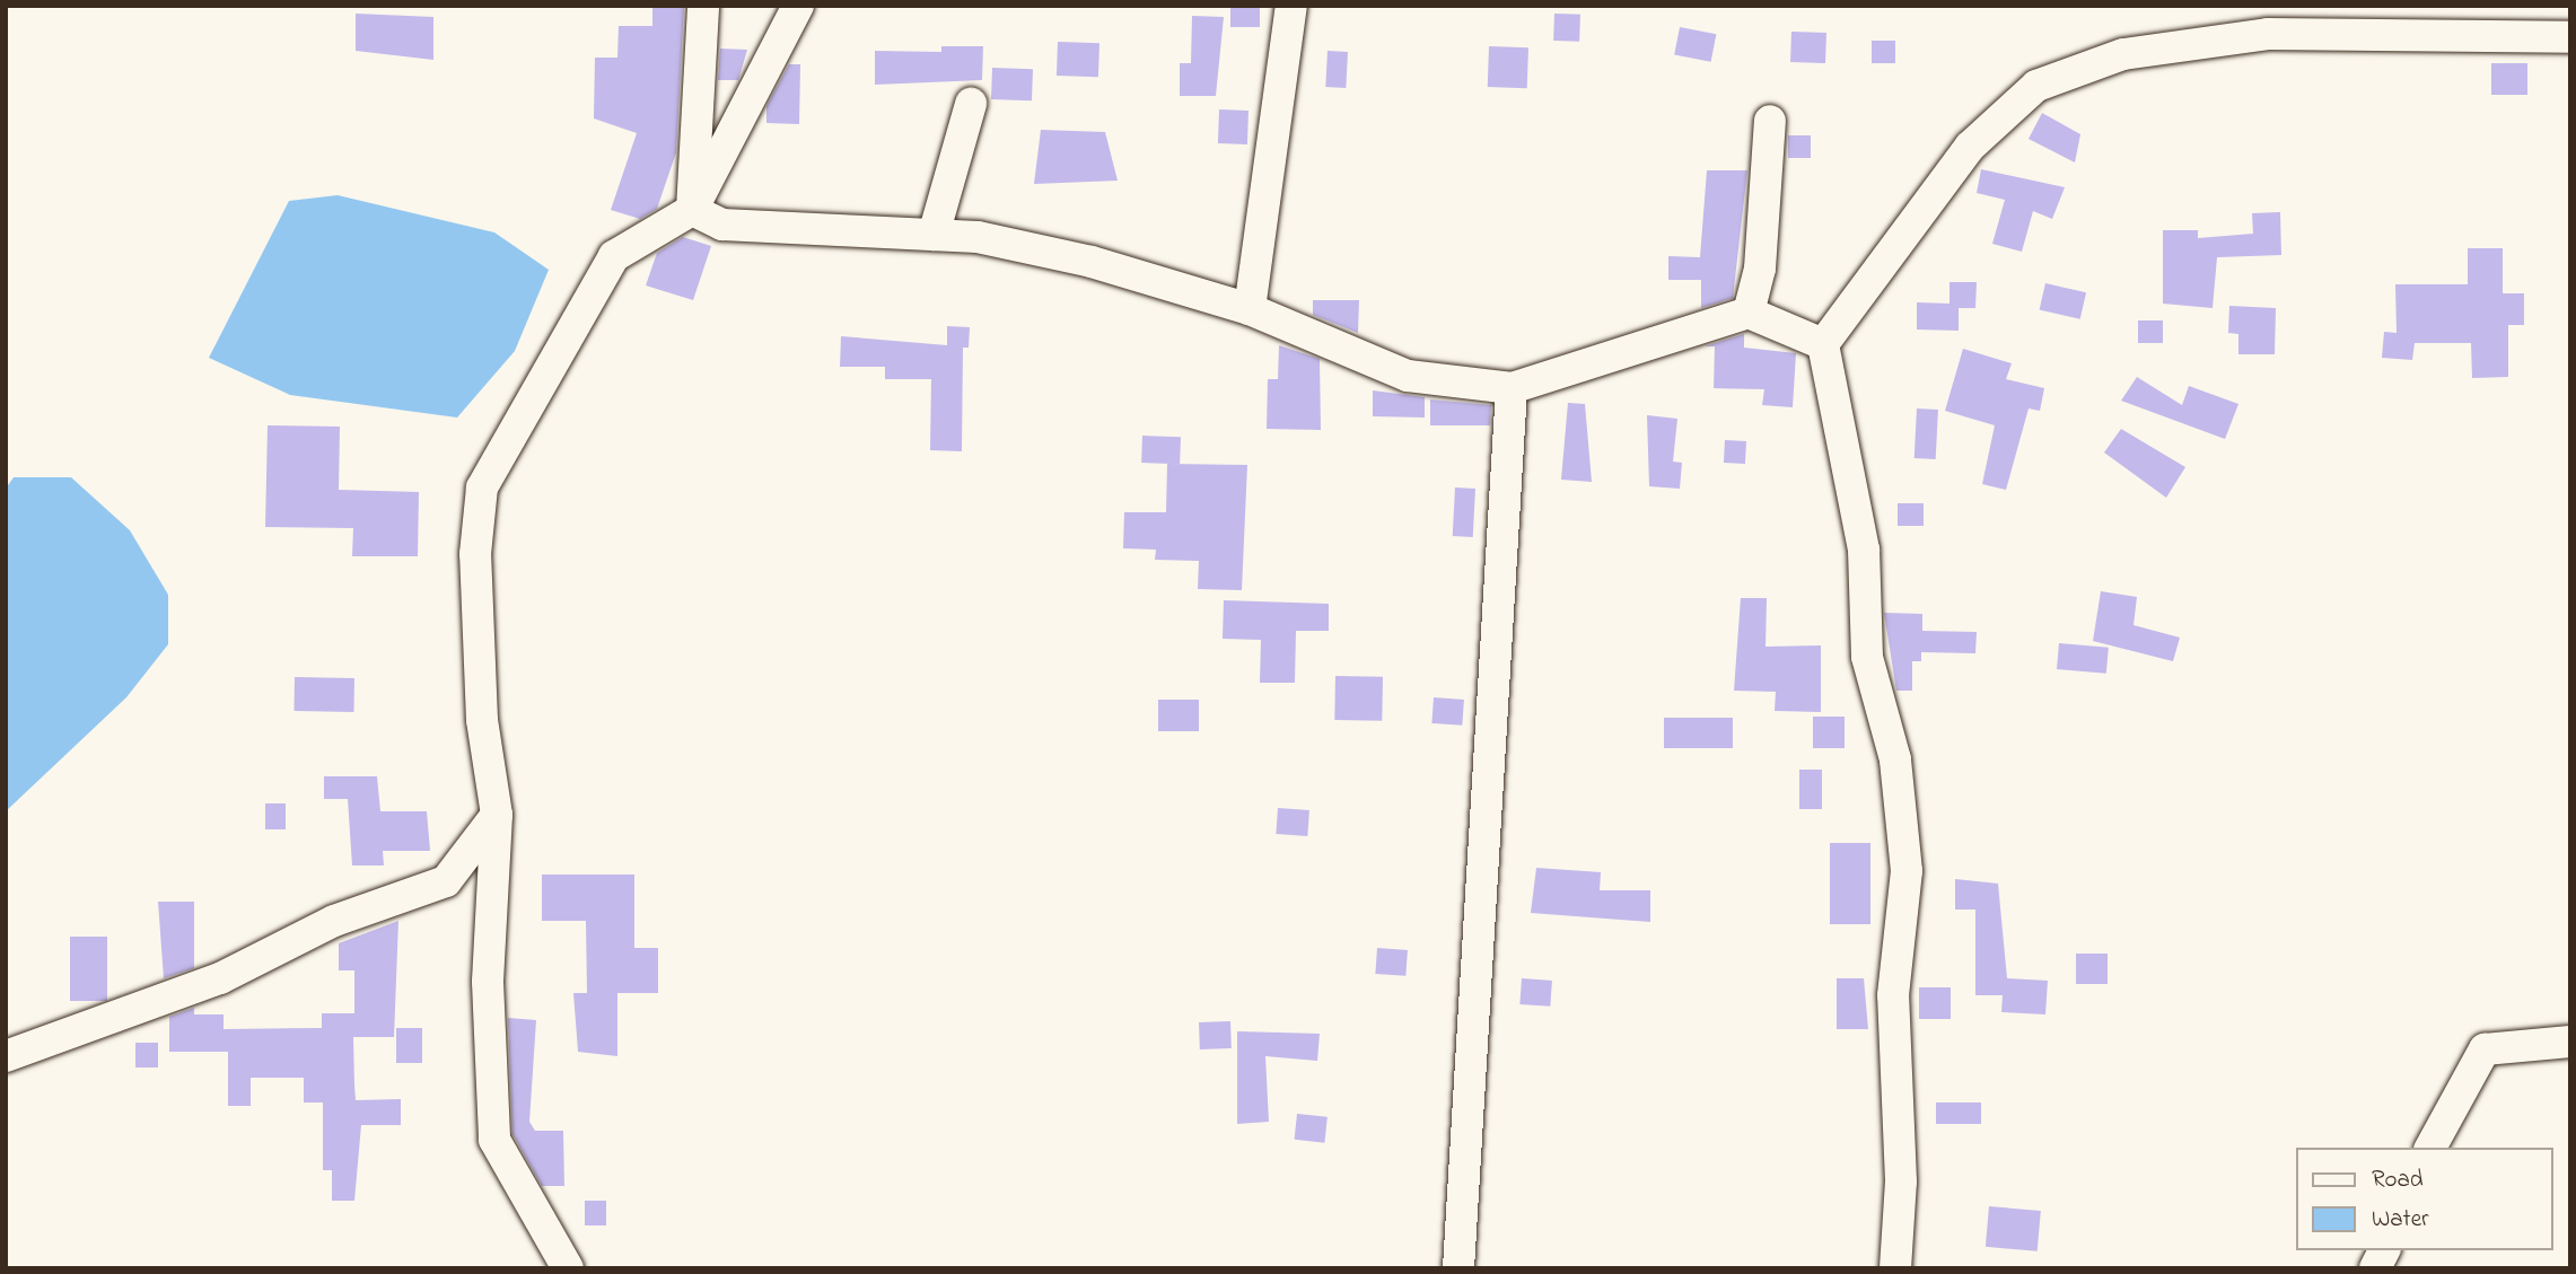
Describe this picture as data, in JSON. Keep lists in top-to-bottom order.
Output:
{
  "legend": ["Road", "Water"]
}
